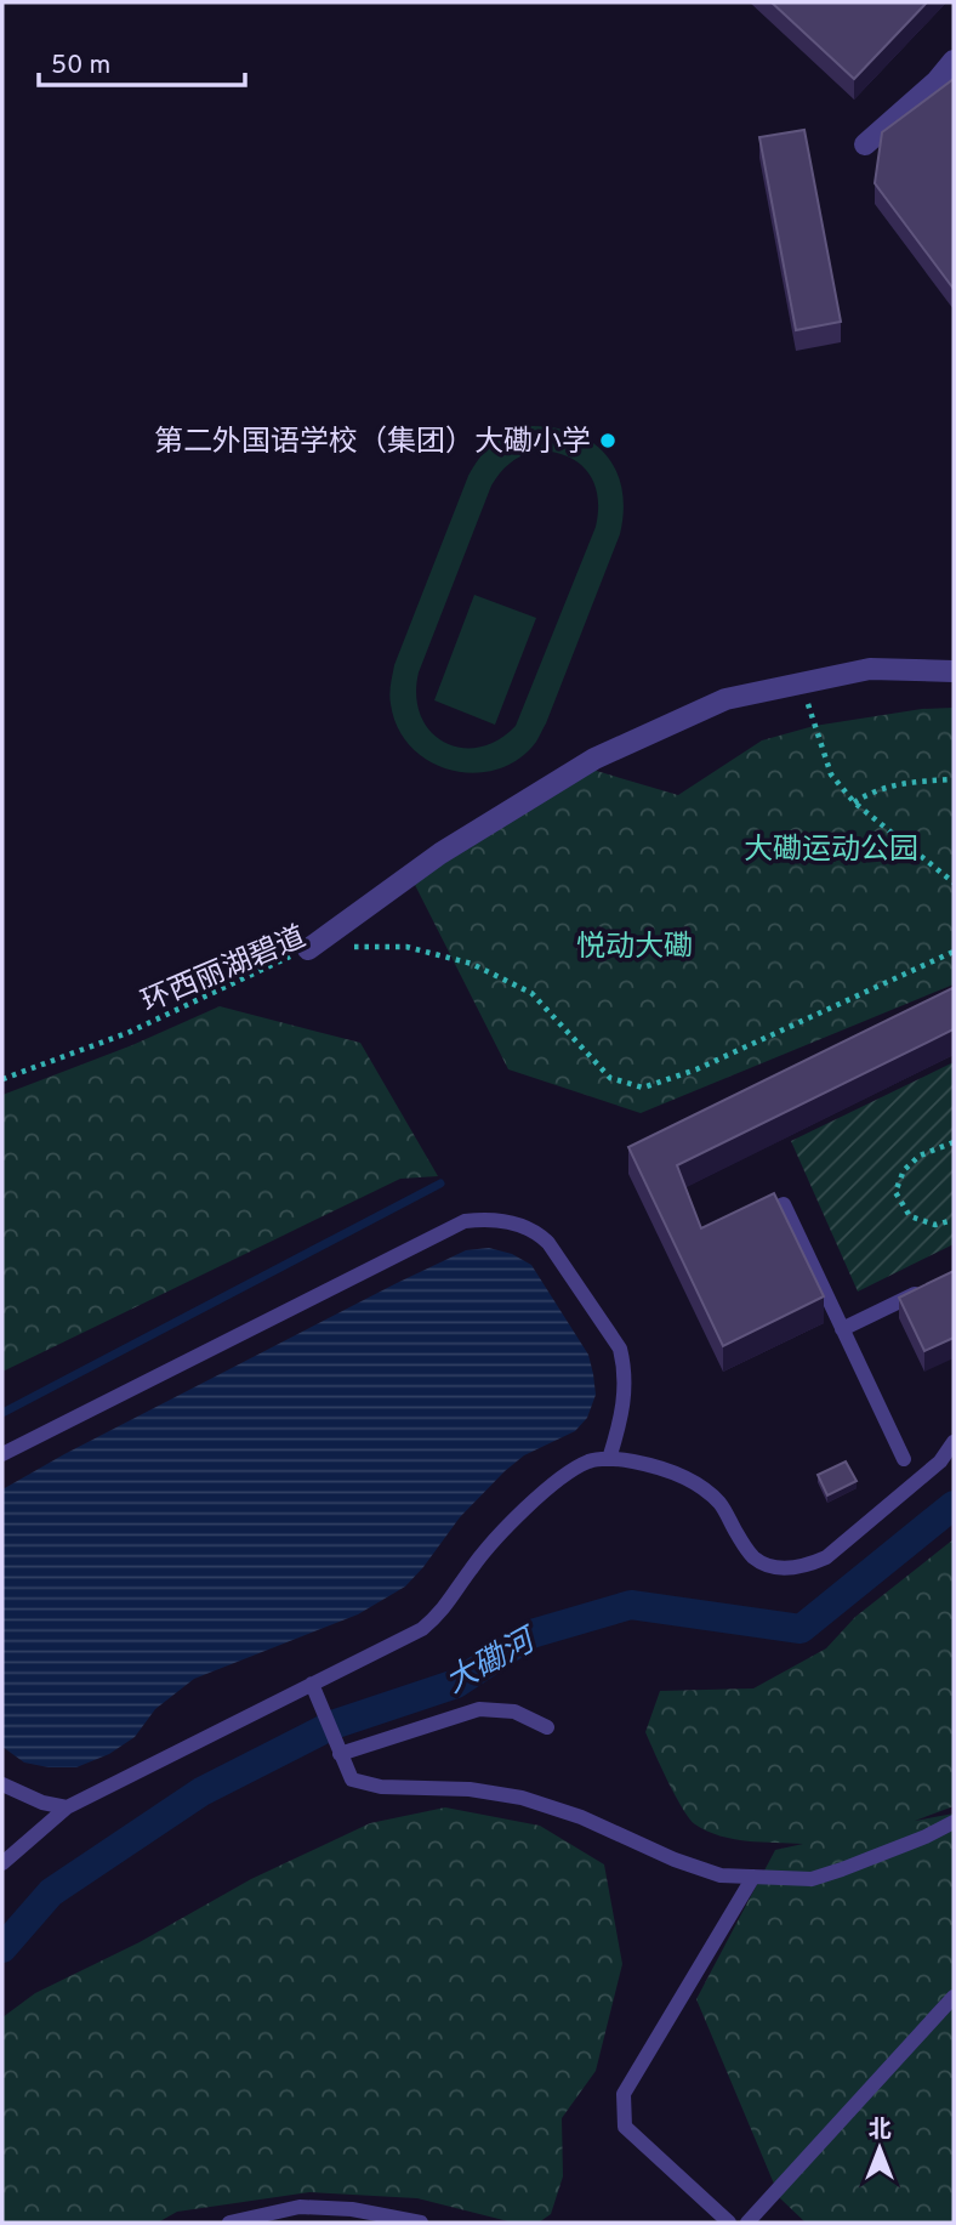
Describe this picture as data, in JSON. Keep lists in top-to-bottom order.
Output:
{
  "streets": {
    "path": ["环西丽湖碧道"]
  },
  "water": ["大磡河"],
  "parks": ["大磡运动公园", "悦动大磡"],
  "places": ["第二外国语学校（集团）大磡小学"],
  "scale_bar": "50 m",
  "north": "top"
}
